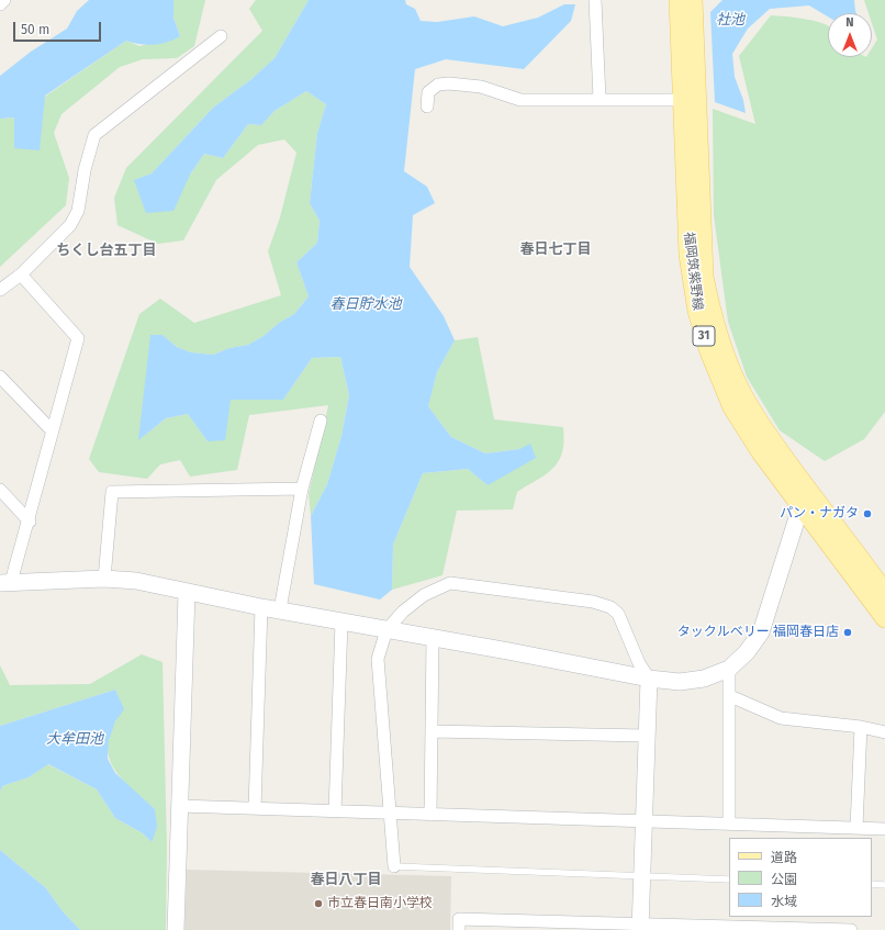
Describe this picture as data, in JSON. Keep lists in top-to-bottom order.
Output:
{
  "streets": {
    "main road": ["福岡筑紫野線", "31"]
  },
  "districts": ["春日七丁目", "ちくし台五丁目", "春日八丁目"],
  "water": ["社池", "春日貯水池", "大牟田池"],
  "places": ["パン・ナガタ", "タックルベリー 福岡春日店", "市立春日南小学校"],
  "legend": ["道路", "公園", "水域"],
  "scale_bar": "50 m",
  "north": "top"
}
